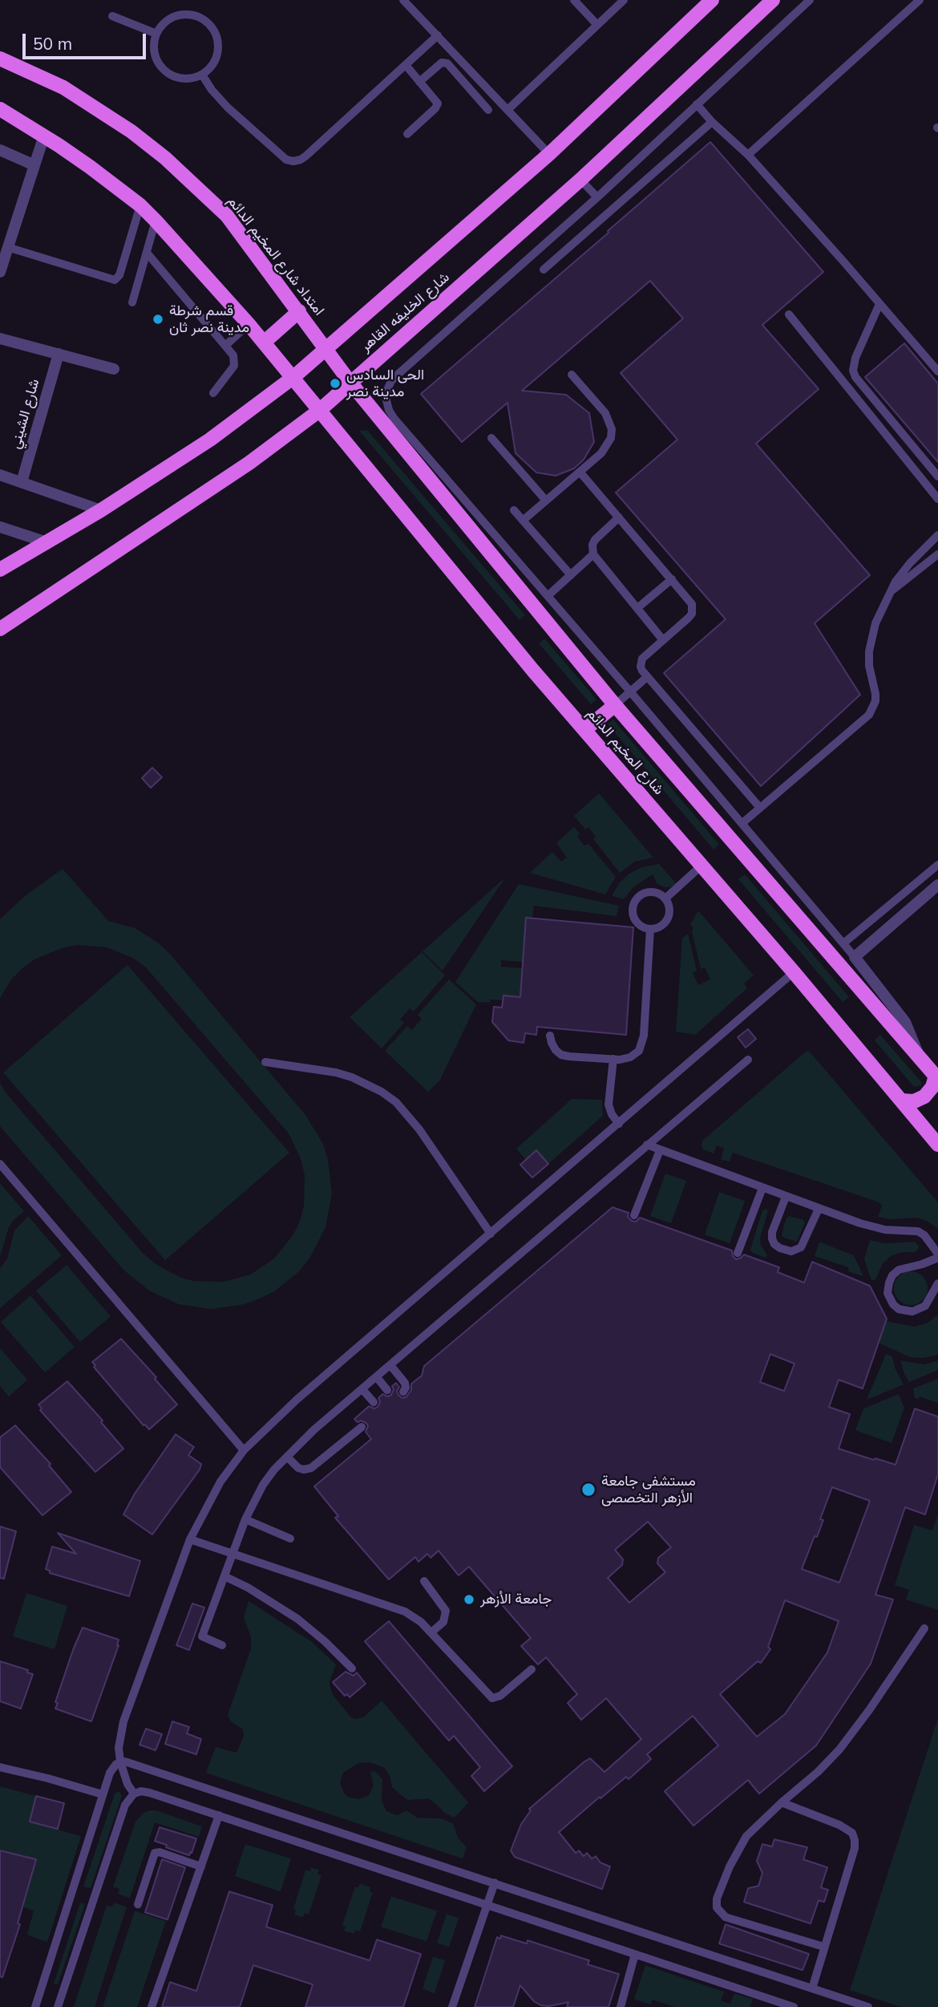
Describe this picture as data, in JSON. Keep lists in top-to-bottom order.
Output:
{
  "streets": {
    "main road": ["امتداد شارع المخيم الدائم", "شارع الخليفه القاهر", "شارع المخيم الدائم"],
    "street": ["شارع الشيني"]
  },
  "crossings": [
    ["امتداد شارع المخيم الدائم", "شارع الخليفه القاهر"],
    ["امتداد شارع المخيم الدائم", "شارع المخيم الدائم"],
    ["شارع الخليفه القاهر", "شارع المخيم الدائم"]
  ],
  "places": [
    "قسم شرطة مدينة نصر ثان",
    "الحى السادس مدينة نصر",
    "مستشفى جامعة الأزهر التخصصى",
    "جامعة الأزهر"
  ],
  "scale_bar": "50 m"
}
